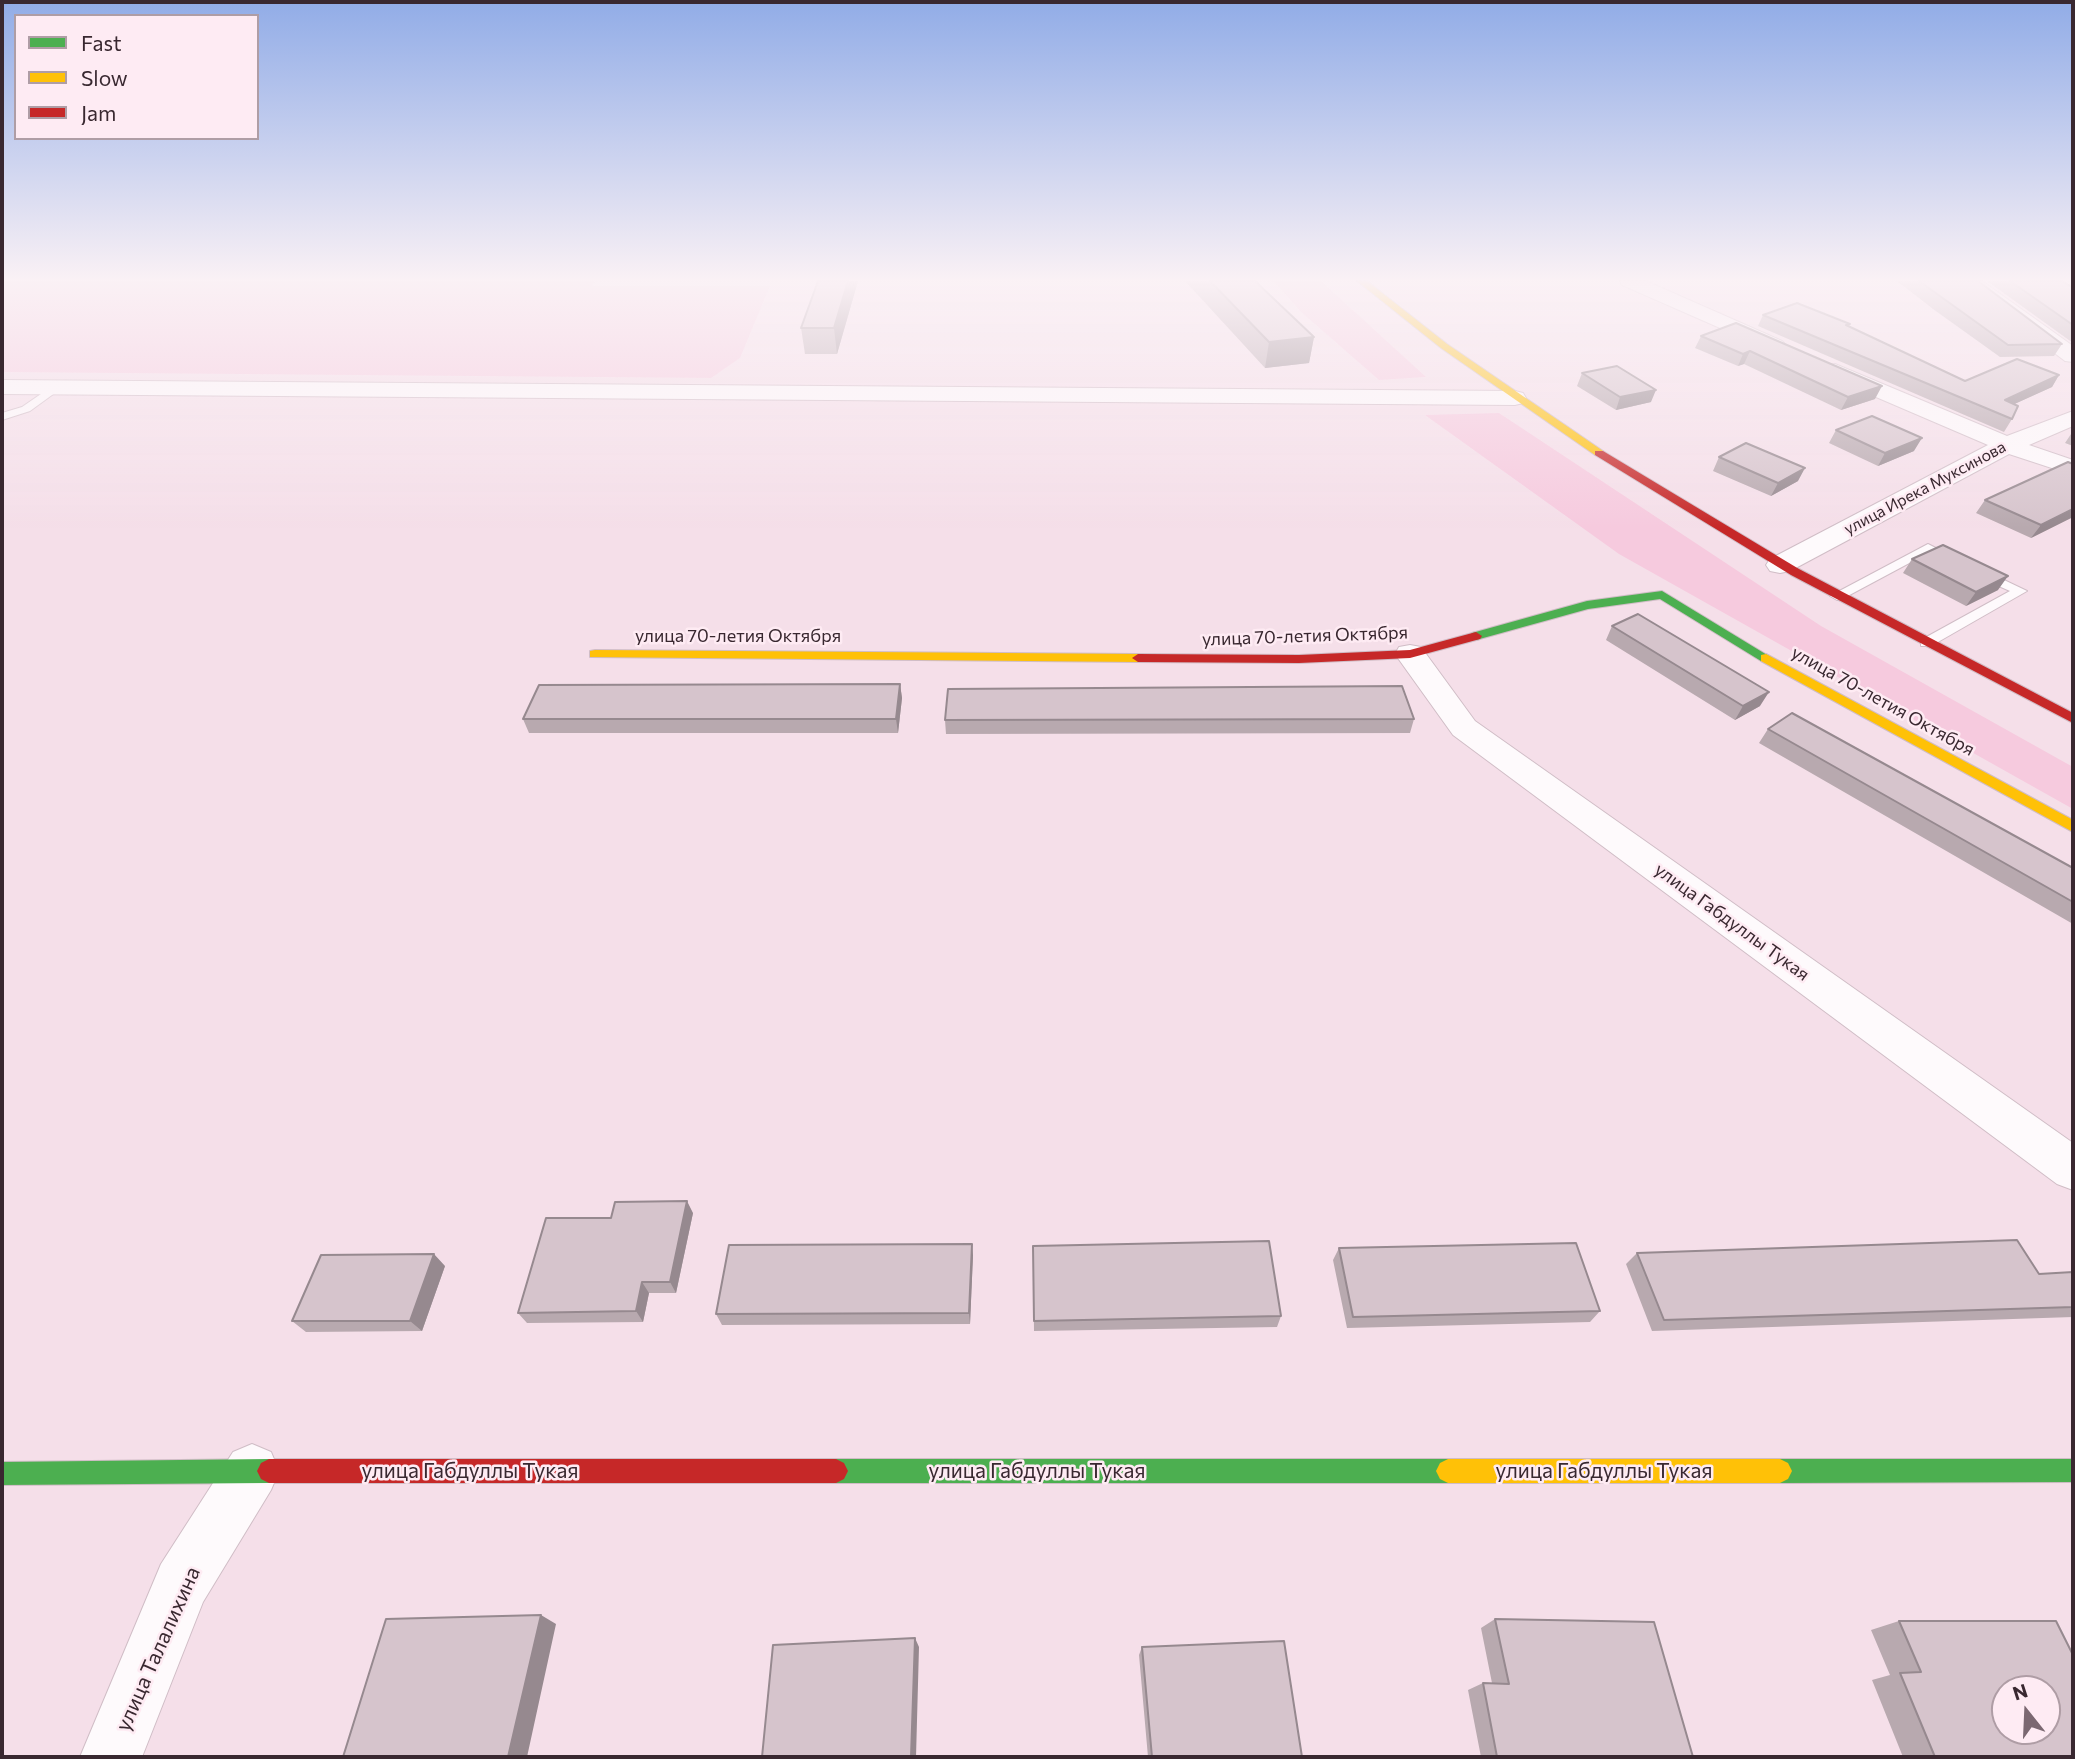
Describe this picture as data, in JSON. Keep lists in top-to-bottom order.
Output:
{
  "streets": {
    "street": [
      "улица Ирека Муксинова",
      "улица 70-летия Октября",
      "улица Габдуллы Тукая",
      "улица Талалихина"
    ]
  },
  "crossings": [
    ["улица 70-летия Октября", "улица Габдуллы Тукая"],
    ["улица Габдуллы Тукая", "улица Талалихина"]
  ],
  "legend": ["Fast", "Slow", "Jam"],
  "north": "top"
}
